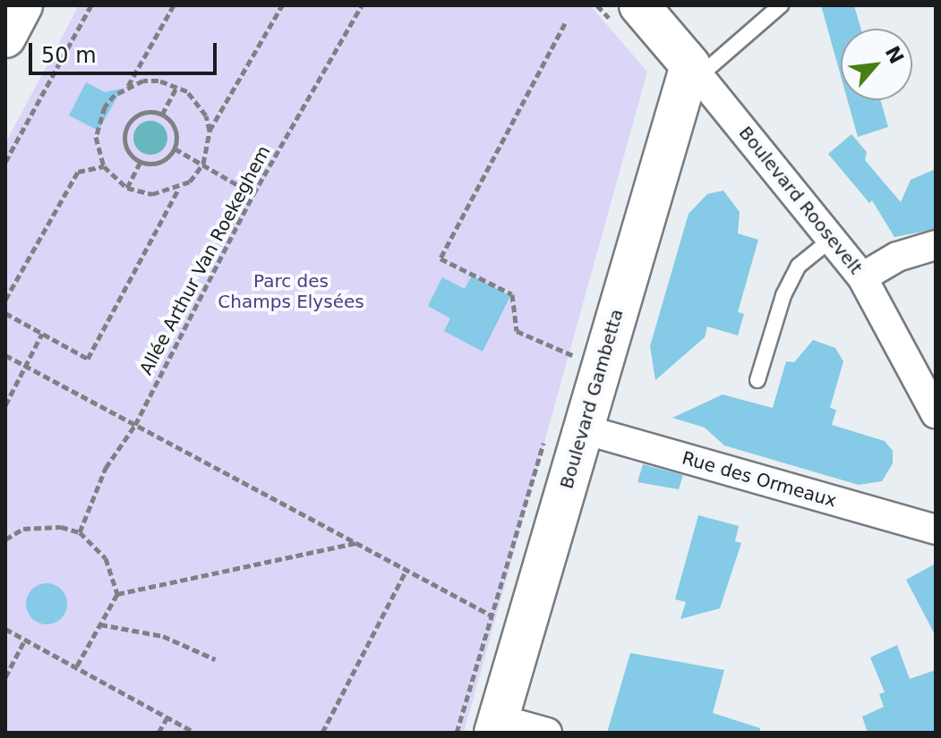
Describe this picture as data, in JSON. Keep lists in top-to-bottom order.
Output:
{
  "streets": {
    "main road": ["Boulevard Roosevelt", "Boulevard Gambetta"],
    "street": ["Rue des Ormeaux"],
    "path": ["Allée Arthur Van Roekeghem"]
  },
  "crossings": [
    ["Boulevard Roosevelt", "Boulevard Gambetta"],
    ["Boulevard Gambetta", "Rue des Ormeaux"]
  ],
  "parks": ["Parc des Champs Elysées"],
  "scale_bar": "50 m",
  "north": "top right"
}
